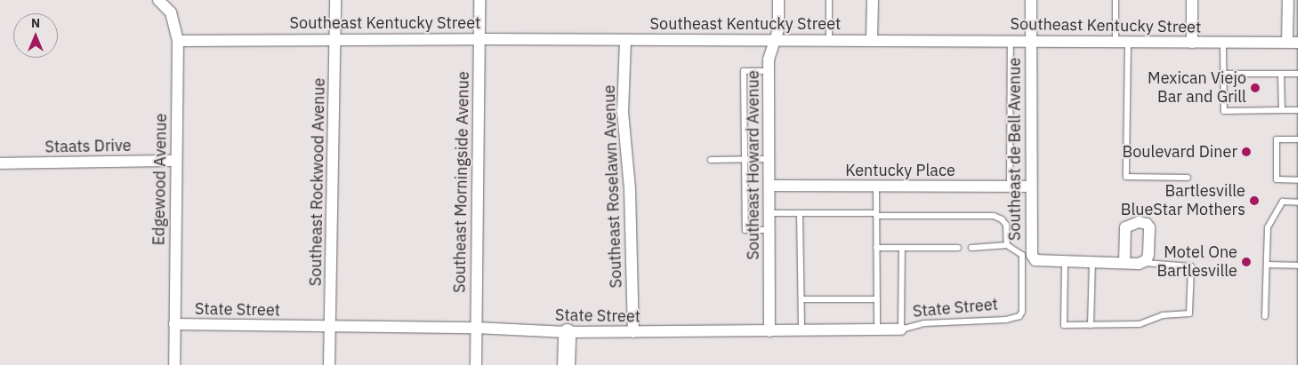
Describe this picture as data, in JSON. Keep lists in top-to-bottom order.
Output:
{
  "streets": {
    "street": [
      "Southeast Kentucky Street",
      "Staats Drive",
      "Southeast de Bell Avenue",
      "Southeast Howard Avenue",
      "Kentucky Place",
      "Edgewood Avenue",
      "Southeast Rockwood Avenue",
      "Southeast Morningside Avenue",
      "Southeast Roselawn Avenue",
      "State Street"
    ]
  },
  "crossings": [
    ["Southeast Kentucky Street", "Southeast de Bell Avenue"],
    ["Southeast Kentucky Street", "Southeast Howard Avenue"],
    ["Southeast Kentucky Street", "Edgewood Avenue"],
    ["Southeast Kentucky Street", "Southeast Rockwood Avenue"],
    ["Southeast Kentucky Street", "Southeast Morningside Avenue"],
    ["Southeast Kentucky Street", "Southeast Roselawn Avenue"],
    ["Staats Drive", "Edgewood Avenue"],
    ["Southeast de Bell Avenue", "Kentucky Place"],
    ["Southeast de Bell Avenue", "State Street"],
    ["Southeast Howard Avenue", "Kentucky Place"],
    ["Southeast Howard Avenue", "State Street"],
    ["Edgewood Avenue", "State Street"],
    ["Southeast Rockwood Avenue", "State Street"],
    ["Southeast Morningside Avenue", "State Street"],
    ["Southeast Roselawn Avenue", "State Street"]
  ],
  "places": [
    "Mexican Viejo Bar and Grill",
    "Boulevard Diner",
    "Bartlesville BlueStar Mothers",
    "Motel One Bartlesville"
  ],
  "north": "top"
}
